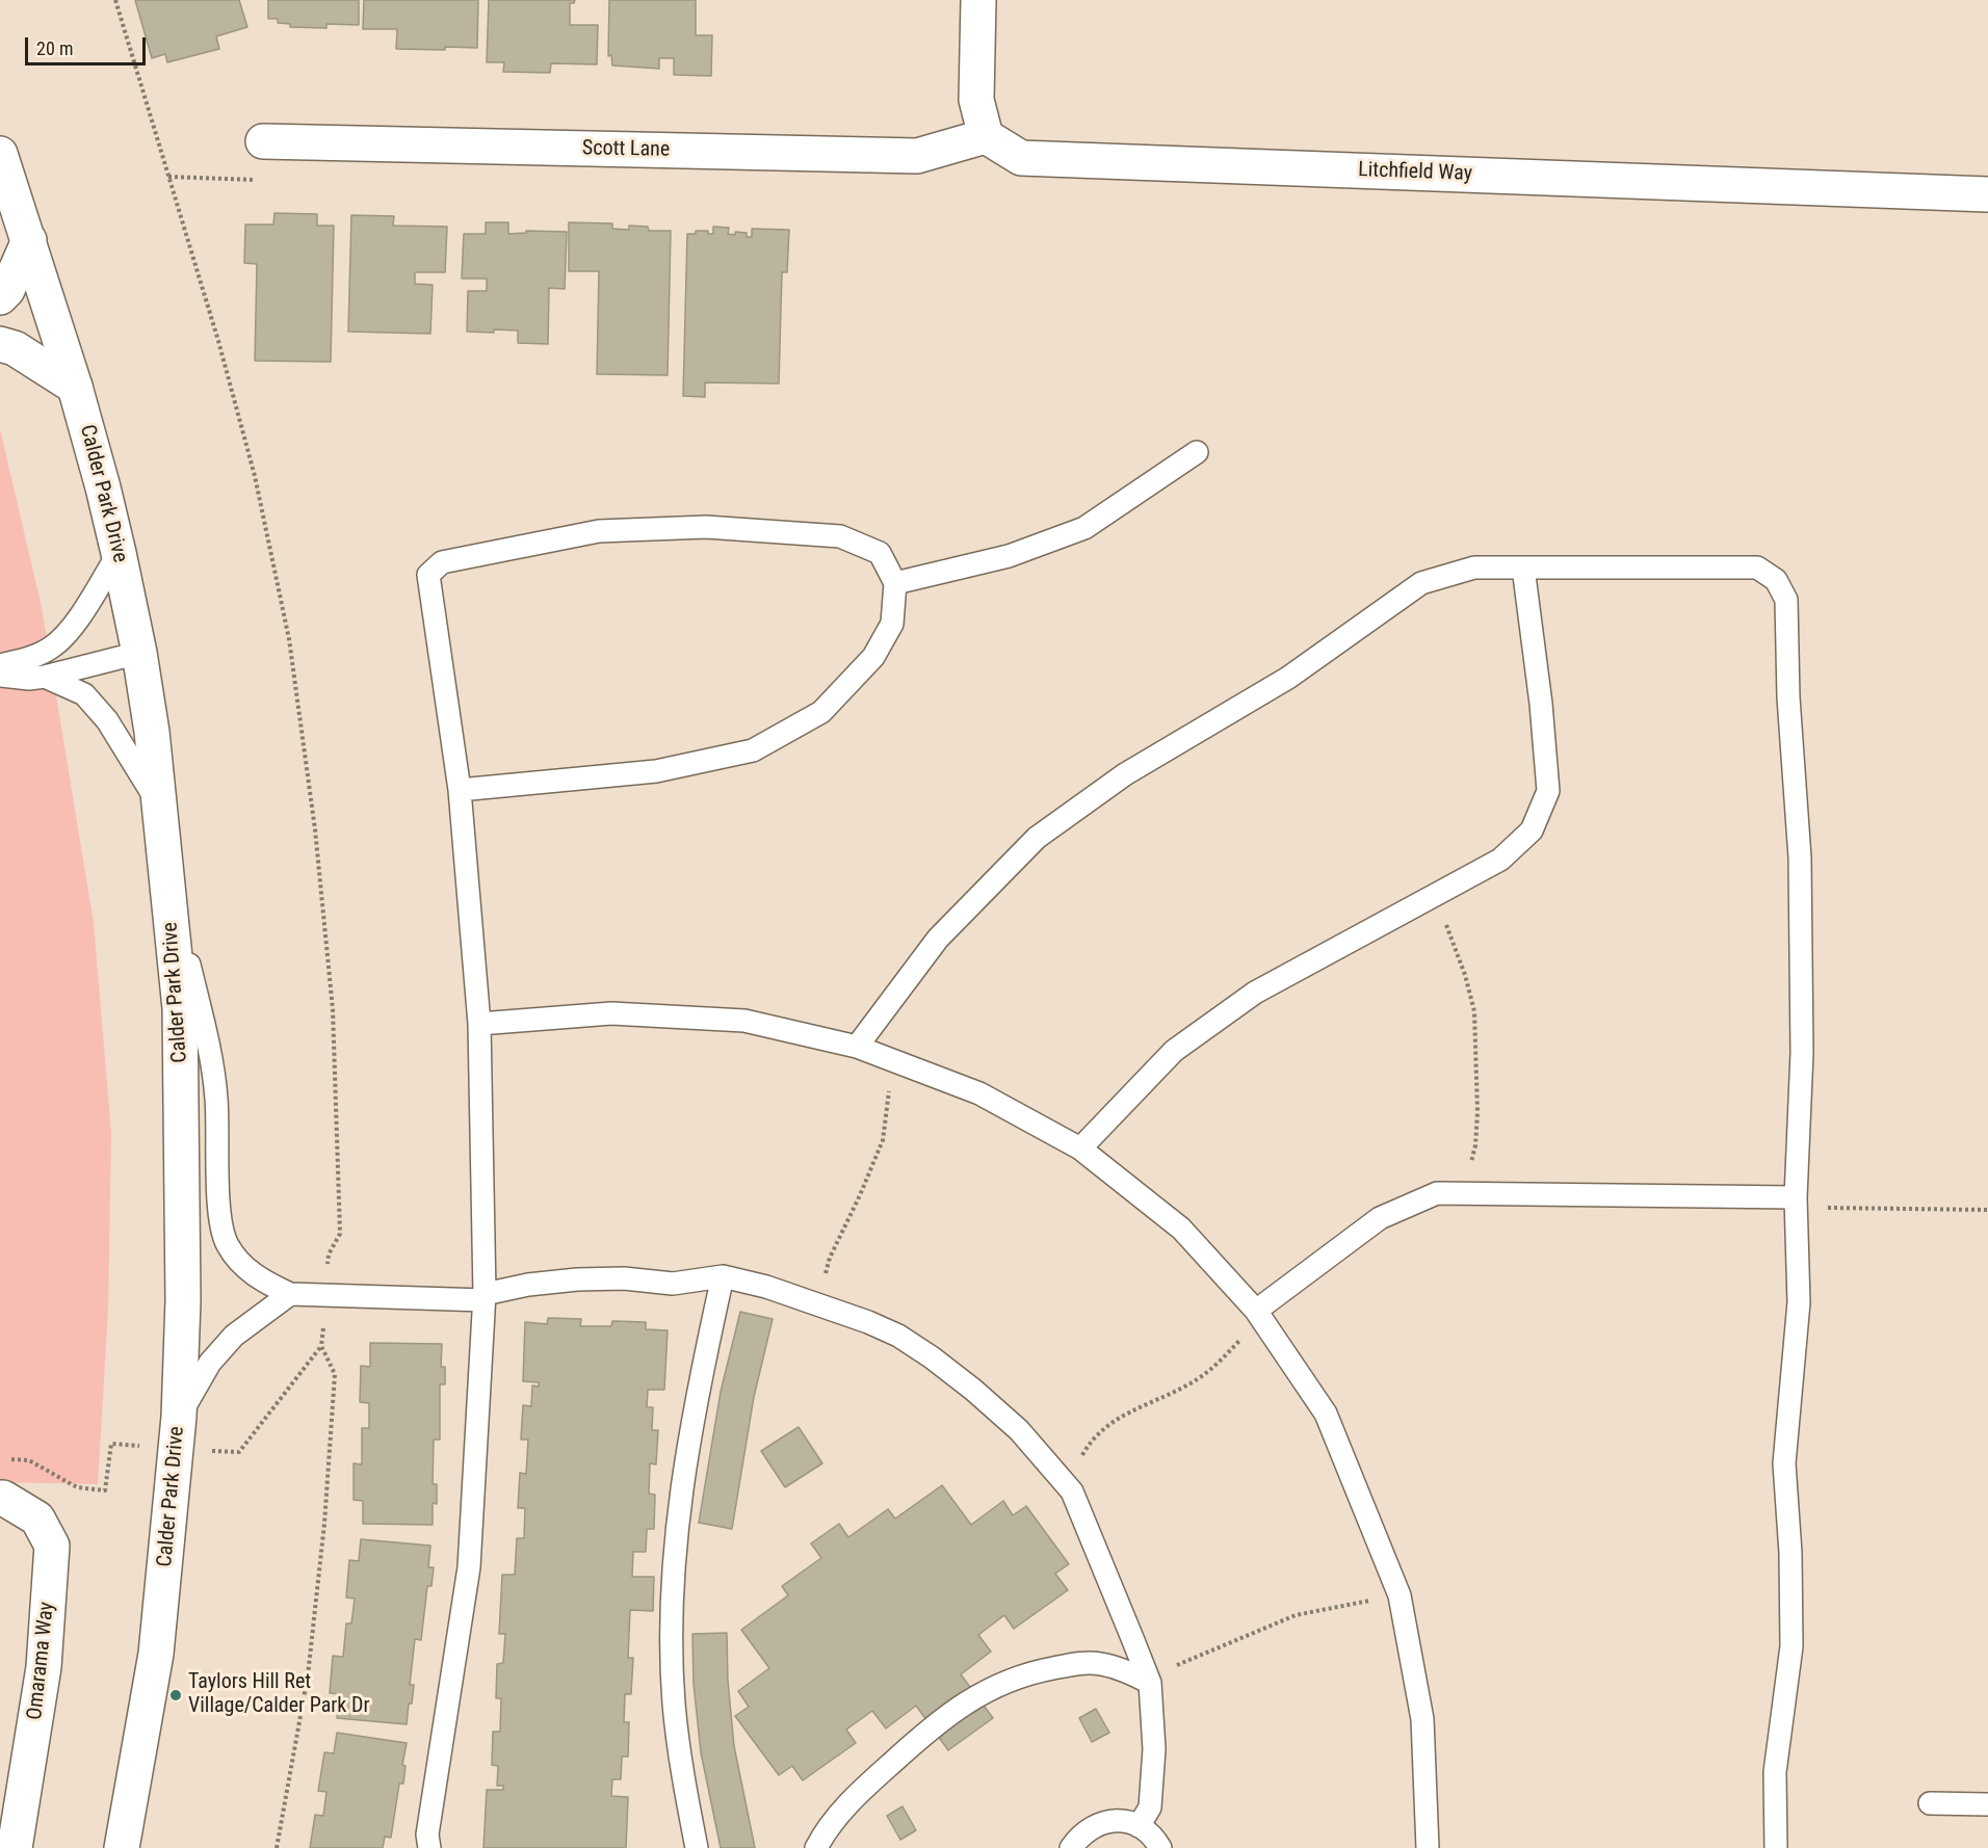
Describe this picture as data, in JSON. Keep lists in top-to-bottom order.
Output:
{
  "streets": {
    "street": [
      "Scott Lane",
      "Litchfield Way",
      "Calder Park Drive",
      "Omarama Way"
    ]
  },
  "crossings": [
    ["Scott Lane", "Litchfield Way"]
  ],
  "places": ["Taylors Hill Ret Village/Calder Park Dr"],
  "scale_bar": "20 m"
}
